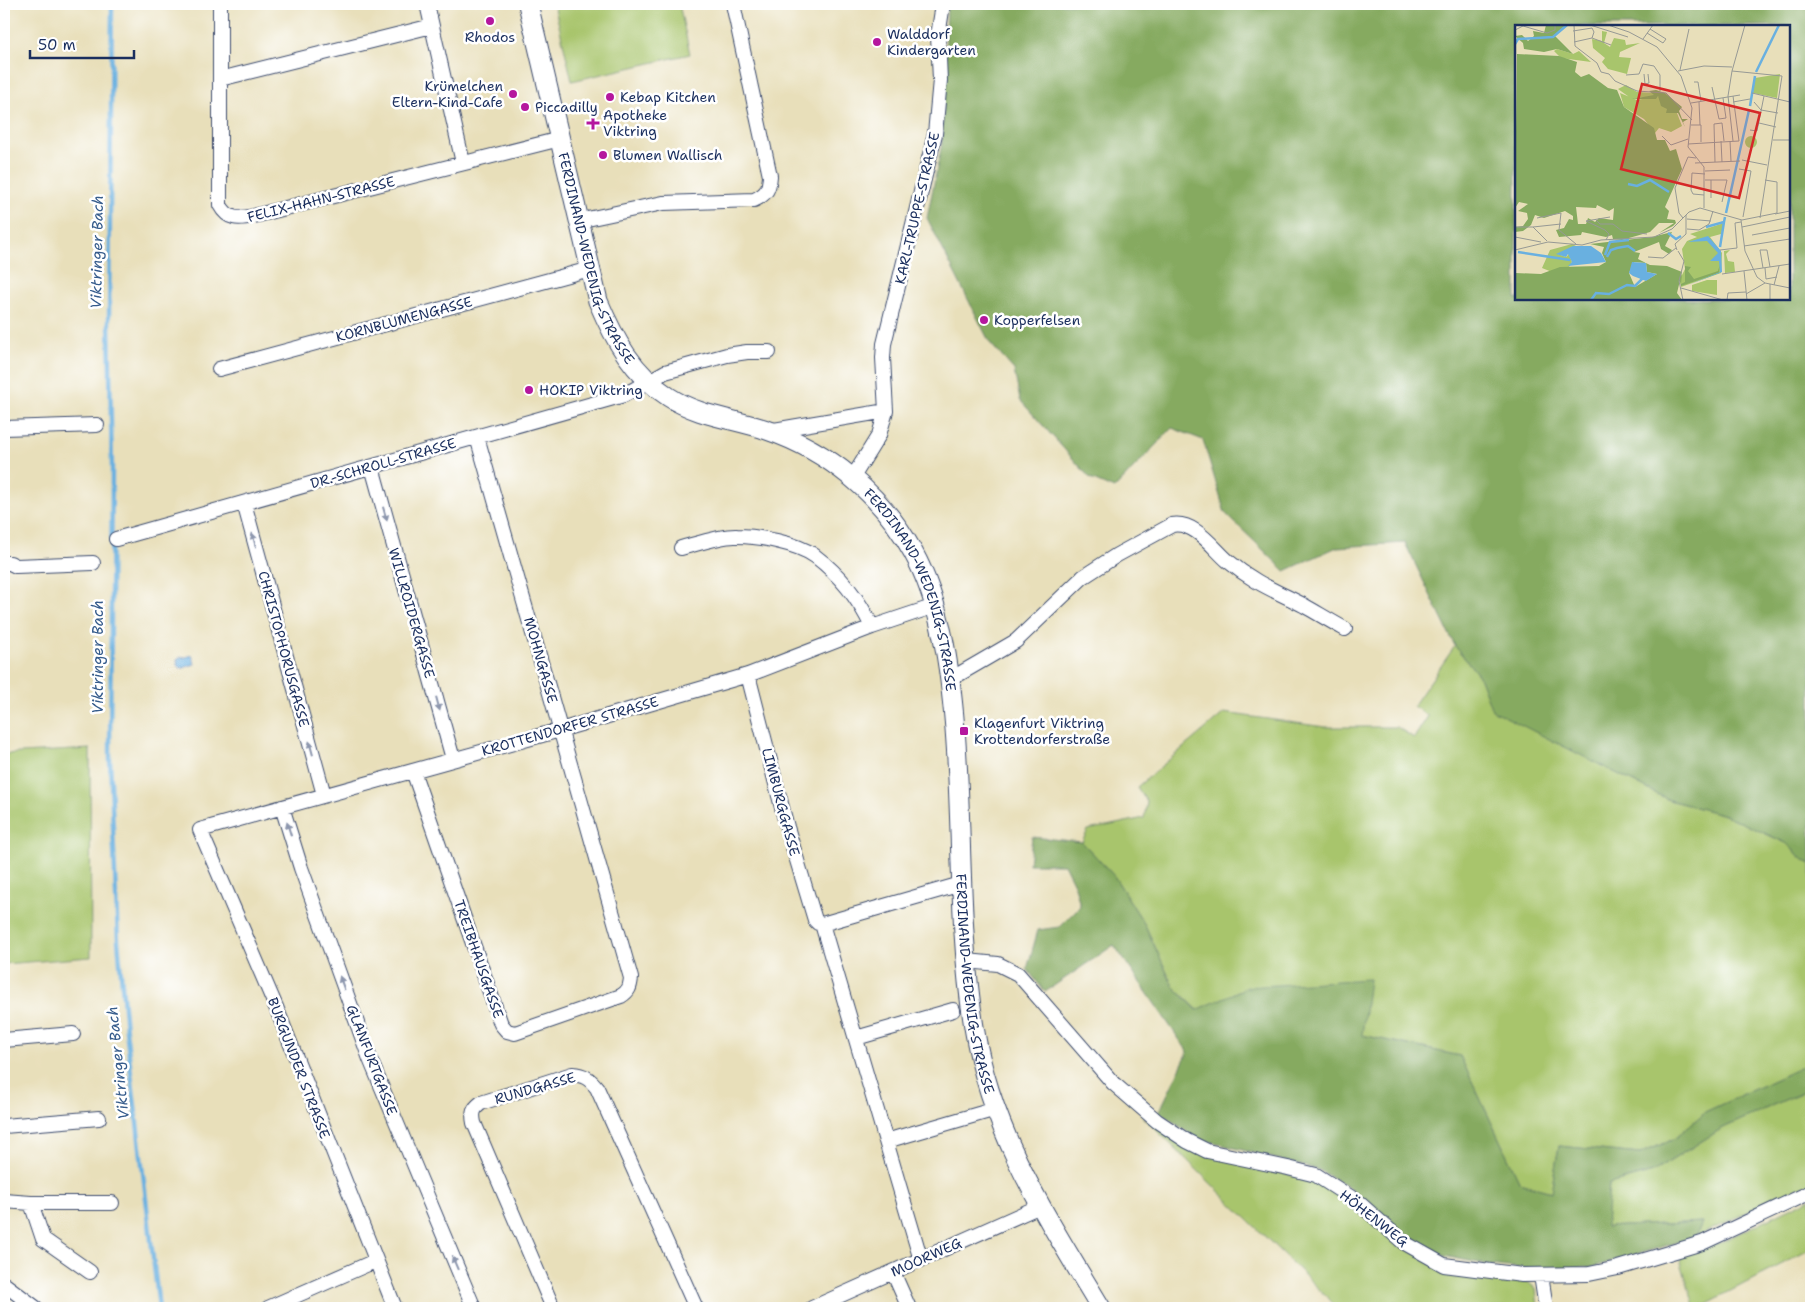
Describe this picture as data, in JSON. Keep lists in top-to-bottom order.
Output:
{
  "streets": {
    "street": [
      "FELIX-HAHN-STRASSE",
      "KARL-TRUPPE-STRASSE",
      "FERDINAND-WEDENIG-STRASSE",
      "KORNBLUMENGASSE",
      "DR.-SCHROLL-STRASSE",
      "WILLROIDERGASSE",
      "CHRISTOPHORUSGASSE",
      "MOHNGASSE",
      "KROTTENDORFER STRASSE",
      "LIMBURGGASSE",
      "TREIBHAUSGASSE",
      "GLANFURTGASSE",
      "BURGUNDER STRASSE",
      "RUNDGASSE",
      "HÖHENWEG",
      "MOORWEG"
    ]
  },
  "crossings": [
    ["FELIX-HAHN-STRASSE", "FERDINAND-WEDENIG-STRASSE"],
    ["KARL-TRUPPE-STRASSE", "FERDINAND-WEDENIG-STRASSE"],
    ["FERDINAND-WEDENIG-STRASSE", "KORNBLUMENGASSE"],
    ["FERDINAND-WEDENIG-STRASSE", "DR.-SCHROLL-STRASSE"],
    ["FERDINAND-WEDENIG-STRASSE", "KROTTENDORFER STRASSE"],
    ["FERDINAND-WEDENIG-STRASSE", "HÖHENWEG"],
    ["FERDINAND-WEDENIG-STRASSE", "MOORWEG"],
    ["DR.-SCHROLL-STRASSE", "WILLROIDERGASSE"],
    ["DR.-SCHROLL-STRASSE", "CHRISTOPHORUSGASSE"],
    ["DR.-SCHROLL-STRASSE", "MOHNGASSE"],
    ["WILLROIDERGASSE", "KROTTENDORFER STRASSE"],
    ["CHRISTOPHORUSGASSE", "KROTTENDORFER STRASSE"],
    ["MOHNGASSE", "KROTTENDORFER STRASSE"],
    ["MOHNGASSE", "TREIBHAUSGASSE"],
    ["KROTTENDORFER STRASSE", "LIMBURGGASSE"],
    ["KROTTENDORFER STRASSE", "TREIBHAUSGASSE"],
    ["KROTTENDORFER STRASSE", "GLANFURTGASSE"],
    ["KROTTENDORFER STRASSE", "BURGUNDER STRASSE"],
    ["LIMBURGGASSE", "MOORWEG"]
  ],
  "one_way": ["WILLROIDERGASSE", "CHRISTOPHORUSGASSE", "GLANFURTGASSE"],
  "water": ["Viktringer Bach"],
  "places": {
    "other": [
      "Rhodos",
      "Walddorf Kindergarten",
      "Krümelchen Eltern-Kind-Cafe",
      "Kebap Kitchen",
      "Piccadilly",
      "Blumen Wallisch",
      "Kopperfelsen",
      "HOKIP Viktring"
    ],
    "health": ["Apotheke Viktring"],
    "transit": ["Klagenfurt Viktring Krottendorferstraße"]
  },
  "scale_bar": "50 m"
}
